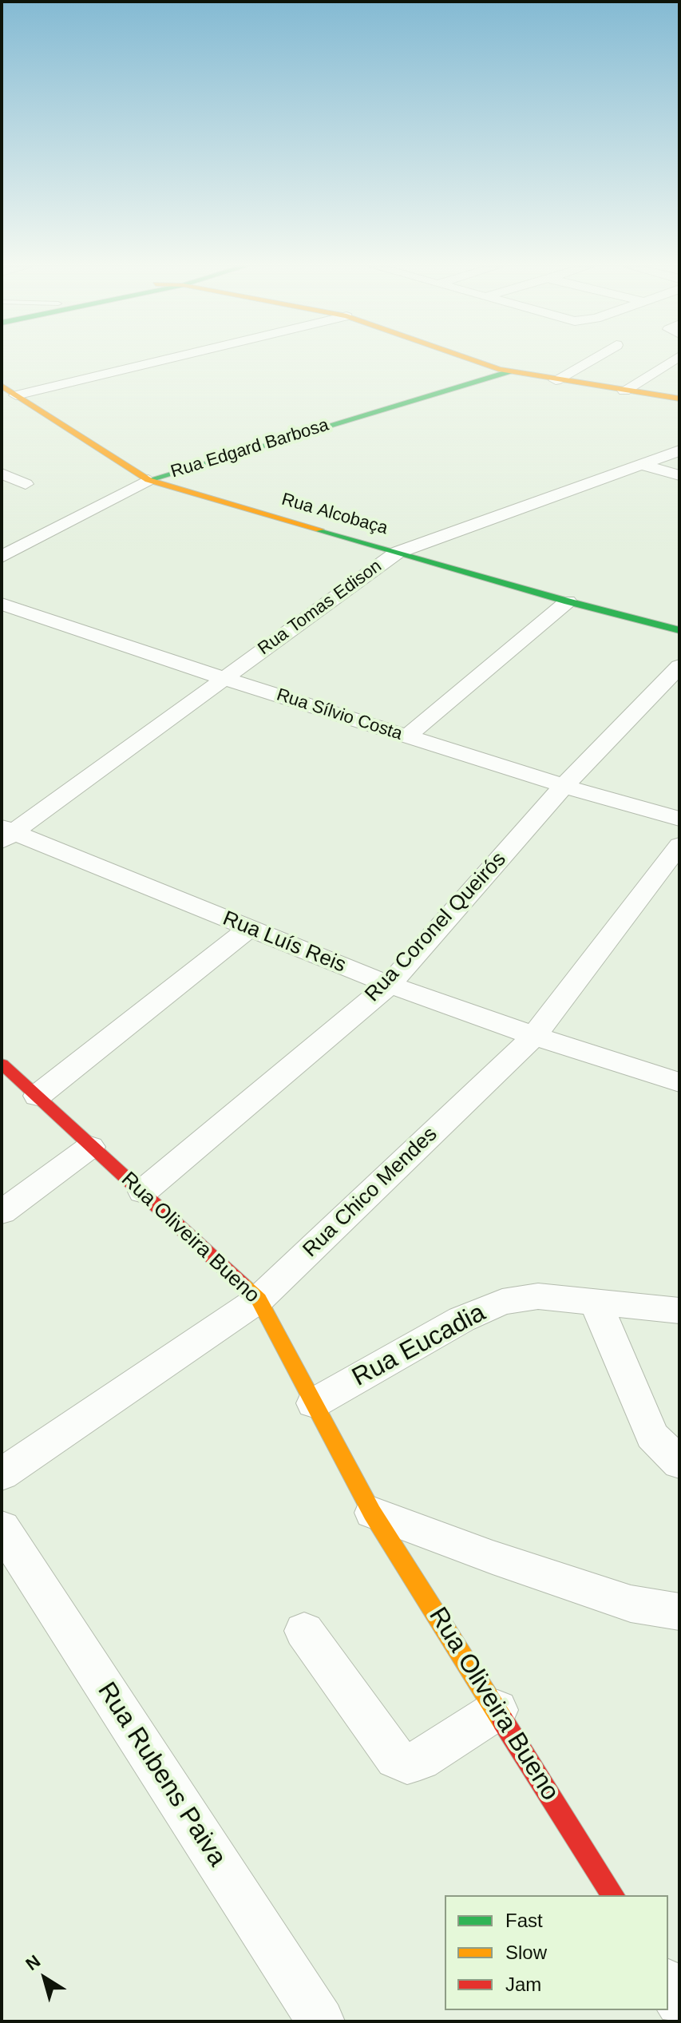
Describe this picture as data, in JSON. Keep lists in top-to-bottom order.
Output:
{
  "streets": {
    "main road": ["Rua Edgard Barbosa", "Rua Alcobaça", "Rua Oliveira Bueno"],
    "street": [
      "Rua Tomas Edison",
      "Rua Sílvio Costa",
      "Rua Coronel Queirós",
      "Rua Luís Reis",
      "Rua Chico Mendes",
      "Rua Eucadia",
      "Rua Rubens Paiva"
    ]
  },
  "crossings": [
    ["Rua Edgard Barbosa", "Rua Alcobaça"],
    ["Rua Alcobaça", "Rua Tomas Edison"],
    ["Rua Tomas Edison", "Rua Sílvio Costa"],
    ["Rua Tomas Edison", "Rua Luís Reis"],
    ["Rua Sílvio Costa", "Rua Coronel Queirós"],
    ["Rua Coronel Queirós", "Rua Luís Reis"],
    ["Rua Coronel Queirós", "Rua Oliveira Bueno"],
    ["Rua Luís Reis", "Rua Chico Mendes"],
    ["Rua Chico Mendes", "Rua Oliveira Bueno"],
    ["Rua Oliveira Bueno", "Rua Eucadia"]
  ],
  "legend": ["Fast", "Slow", "Jam"],
  "north": "top left"
}
